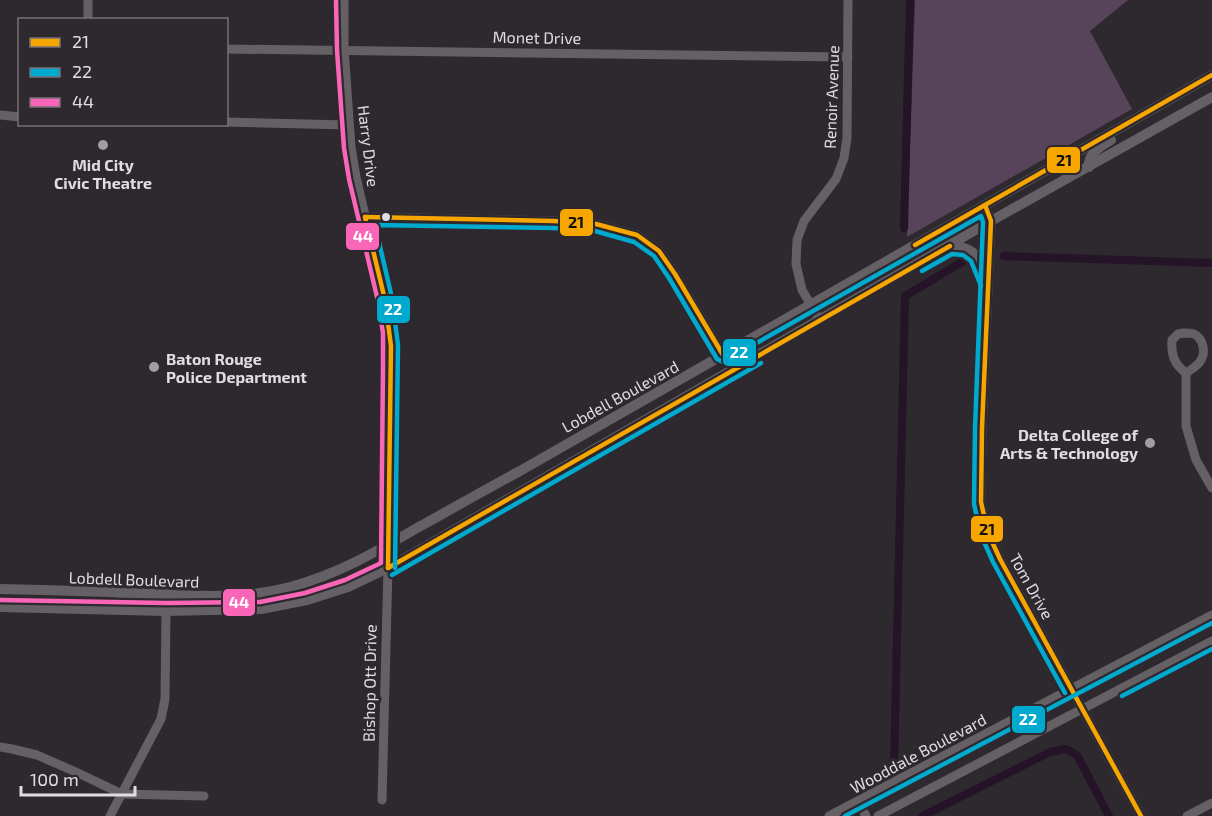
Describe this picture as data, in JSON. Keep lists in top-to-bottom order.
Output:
{
  "streets": {
    "main road": ["Lobdell Boulevard"],
    "street": [
      "Monet Drive",
      "Renoir Avenue",
      "Harry Drive",
      "Tom Drive",
      "Bishop Ott Drive",
      "Wooddale Boulevard"
    ]
  },
  "crossings": [
    ["Monet Drive", "Renoir Avenue"],
    ["Monet Drive", "Harry Drive"],
    ["Renoir Avenue", "Lobdell Boulevard"],
    ["Harry Drive", "Lobdell Boulevard"],
    ["Lobdell Boulevard", "Tom Drive"],
    ["Lobdell Boulevard", "Bishop Ott Drive"],
    ["Tom Drive", "Wooddale Boulevard"]
  ],
  "places": ["Mid City Civic Theatre", "Baton Rouge Police Department", "Delta College of Arts & Technology"],
  "lines": ["transit line 44", "transit line 21", "transit line 22"],
  "legend": ["21", "22", "44"],
  "scale_bar": "100 m"
}
